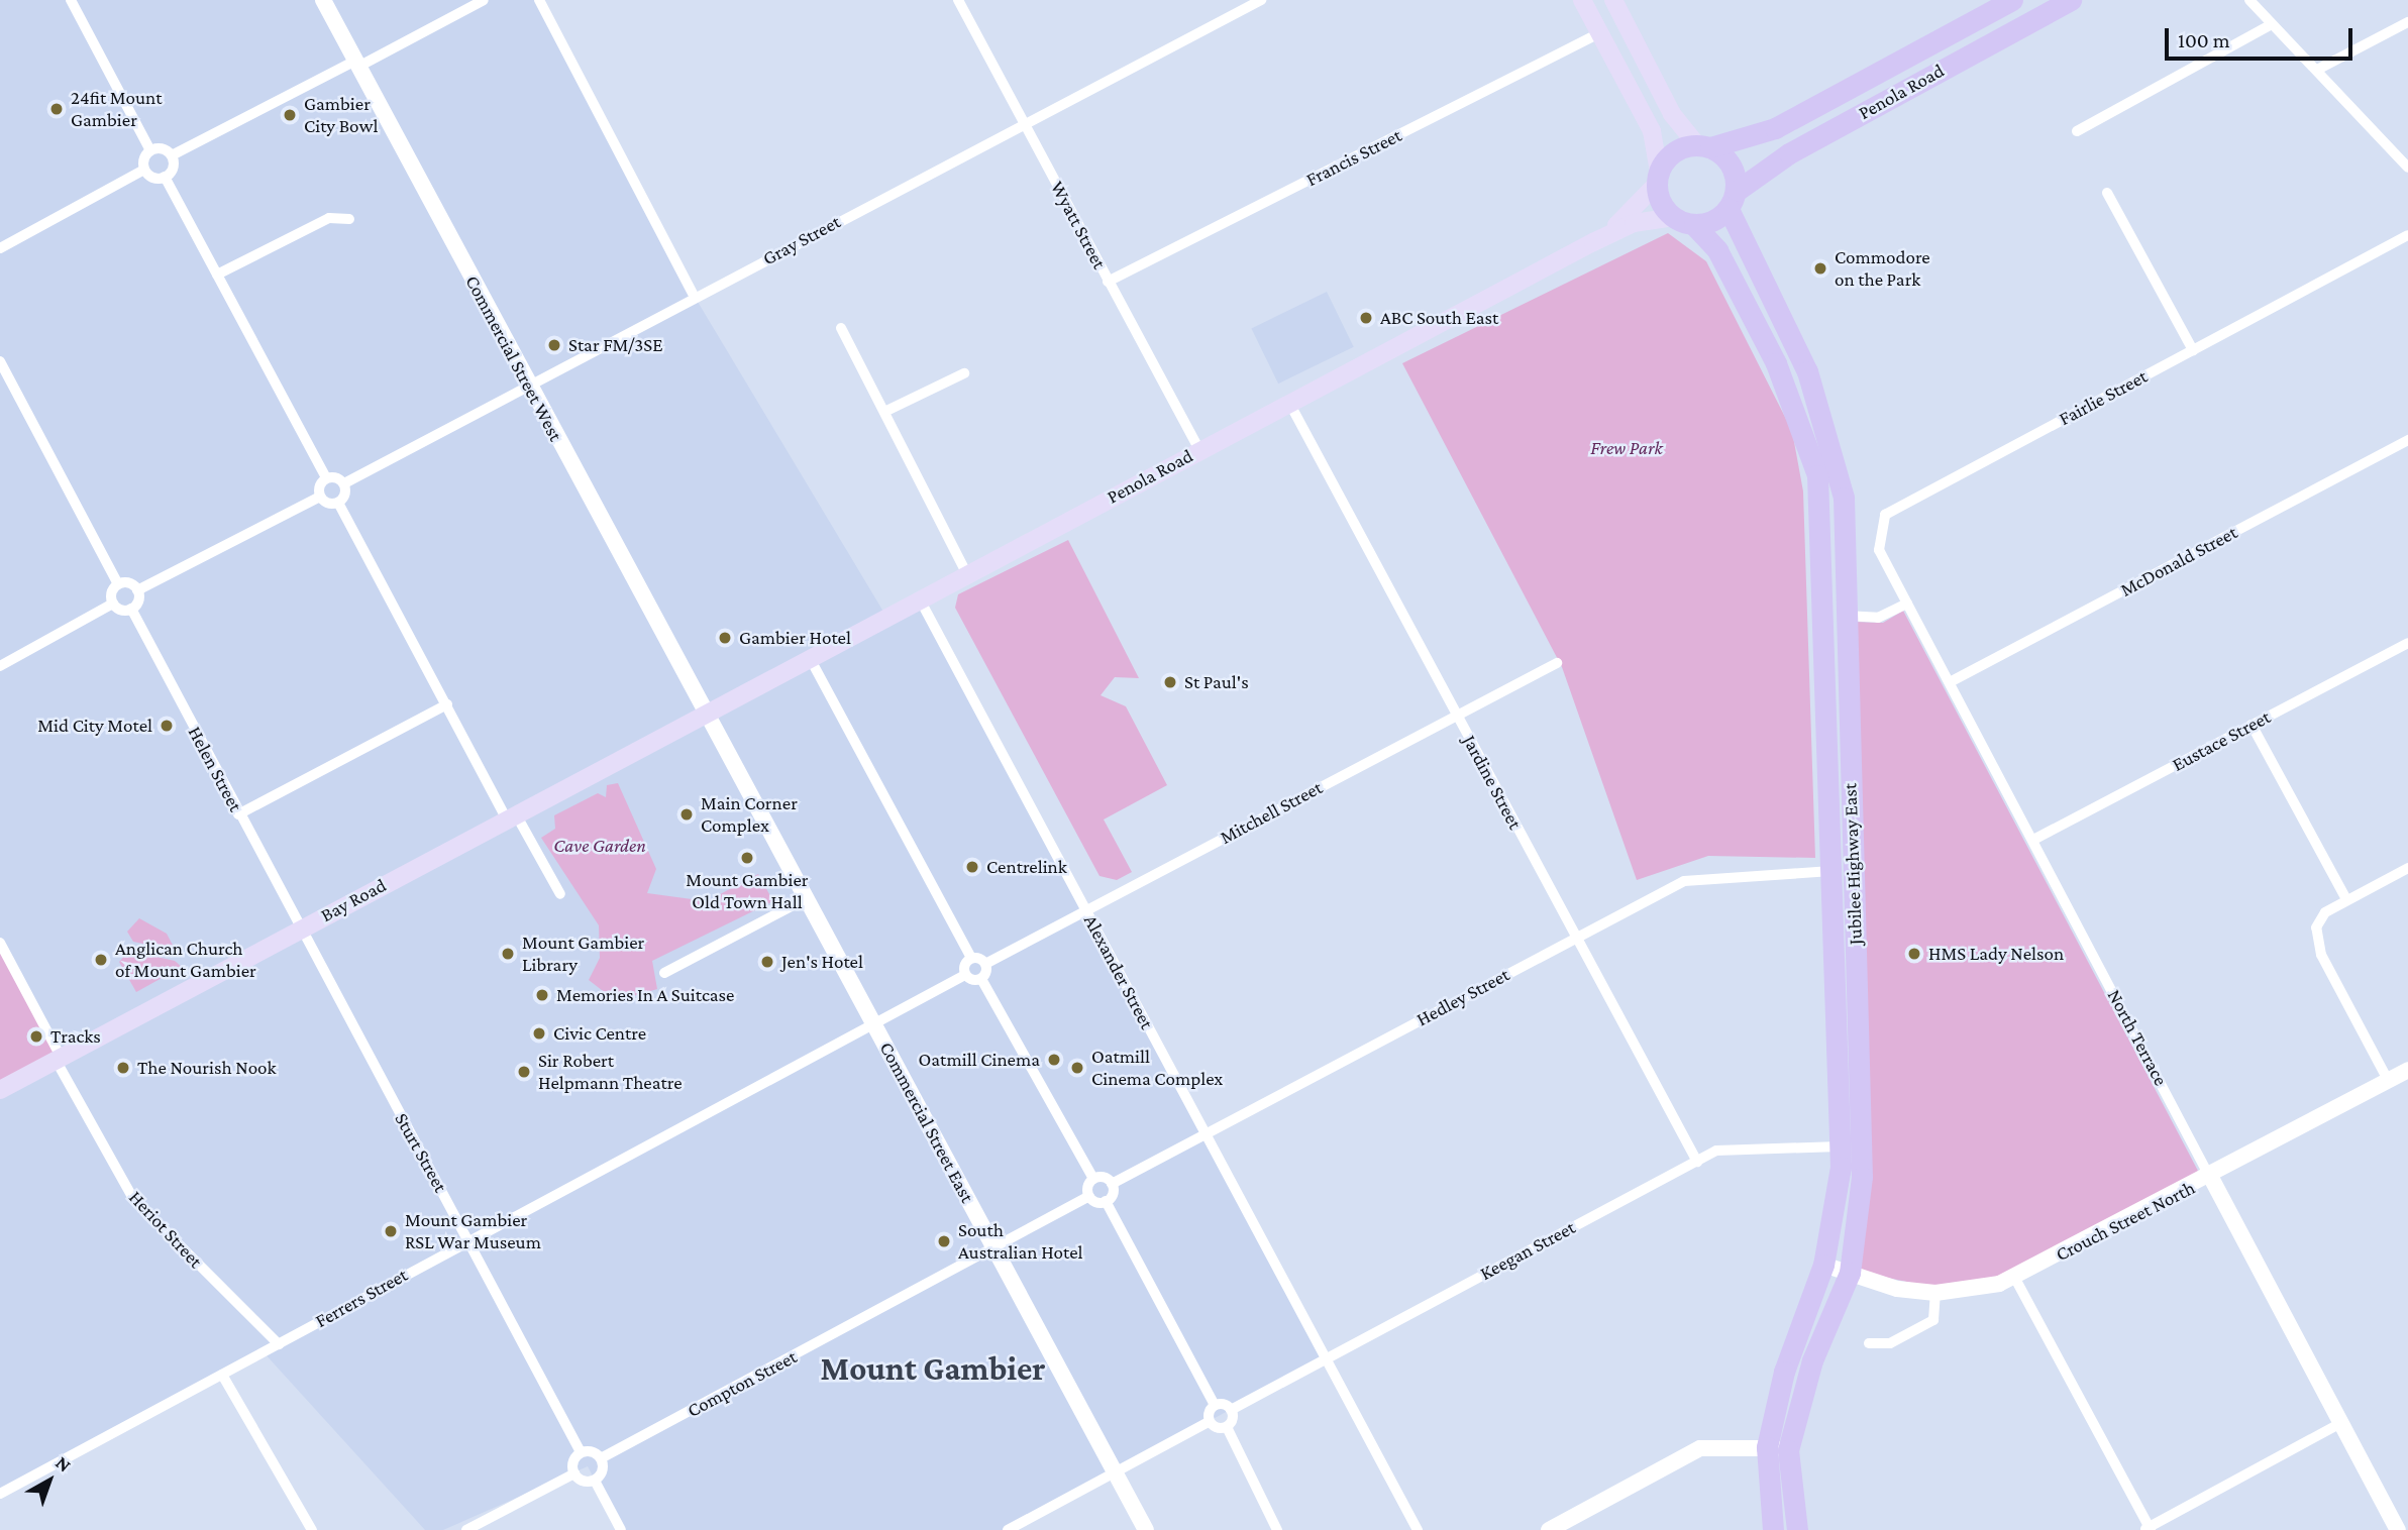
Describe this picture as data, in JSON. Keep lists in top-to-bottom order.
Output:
{
  "streets": {
    "highway": ["Penola Road", "Jubilee Highway East"],
    "main road": ["Bay Road"],
    "street": [
      "Francis Street",
      "Wyatt Street",
      "Gray Street",
      "Commercial Street West",
      "Fairlie Street",
      "McDonald Street",
      "Eustace Street",
      "Helen Street",
      "Jardine Street",
      "Mitchell Street",
      "Alexander Street",
      "Hedley Street",
      "North Terrace",
      "Commercial Street East",
      "Sturt Street",
      "Crouch Street North",
      "Heriot Street",
      "Keegan Street",
      "Ferrers Street",
      "Compton Street"
    ]
  },
  "crossings": [
    ["Penola Road", "Wyatt Street"],
    ["Penola Road", "Commercial Street West"],
    ["Penola Road", "Jardine Street"],
    ["Penola Road", "Jubilee Highway East"],
    ["Penola Road", "Bay Road"],
    ["Penola Road", "Alexander Street"],
    ["Penola Road", "Commercial Street East"],
    ["Francis Street", "Wyatt Street"],
    ["Wyatt Street", "Gray Street"],
    ["Gray Street", "Commercial Street West"],
    ["Commercial Street West", "Bay Road"],
    ["Commercial Street West", "Commercial Street East"],
    ["Fairlie Street", "North Terrace"],
    ["McDonald Street", "North Terrace"],
    ["Eustace Street", "North Terrace"],
    ["Helen Street", "Bay Road"],
    ["Helen Street", "Sturt Street"],
    ["Jardine Street", "Mitchell Street"],
    ["Jardine Street", "Hedley Street"],
    ["Jardine Street", "Keegan Street"],
    ["Mitchell Street", "Alexander Street"],
    ["Jubilee Highway East", "Hedley Street"],
    ["Jubilee Highway East", "Crouch Street North"],
    ["Jubilee Highway East", "Keegan Street"],
    ["Bay Road", "Commercial Street East"],
    ["Bay Road", "Sturt Street"],
    ["Bay Road", "Heriot Street"],
    ["Alexander Street", "Hedley Street"],
    ["Alexander Street", "Keegan Street"],
    ["North Terrace", "Crouch Street North"],
    ["Commercial Street East", "Ferrers Street"],
    ["Commercial Street East", "Compton Street"],
    ["Sturt Street", "Ferrers Street"],
    ["Heriot Street", "Ferrers Street"]
  ],
  "districts": ["Mount Gambier"],
  "parks": ["Frew Park", "Cave Garden"],
  "places": [
    "24fit Mount Gambier",
    "Gambier City Bowl",
    "Commodore on the Park",
    "ABC South East",
    "Star FM/3SE",
    "Gambier Hotel",
    "St Paul's",
    "Mid City Motel",
    "Main Corner Complex",
    "Mount Gambier Old Town Hall",
    "Centrelink",
    "Mount Gambier Library",
    "HMS Lady Nelson",
    "Anglican Church of Mount Gambier",
    "Jen's Hotel",
    "Memories In A Suitcase",
    "Civic Centre",
    "Tracks",
    "Oatmill Cinema",
    "The Nourish Nook",
    "Oatmill Cinema Complex",
    "Sir Robert Helpmann Theatre",
    "Mount Gambier RSL War Museum",
    "South Australian Hotel"
  ],
  "scale_bar": "100 m",
  "north": "top right"
}
